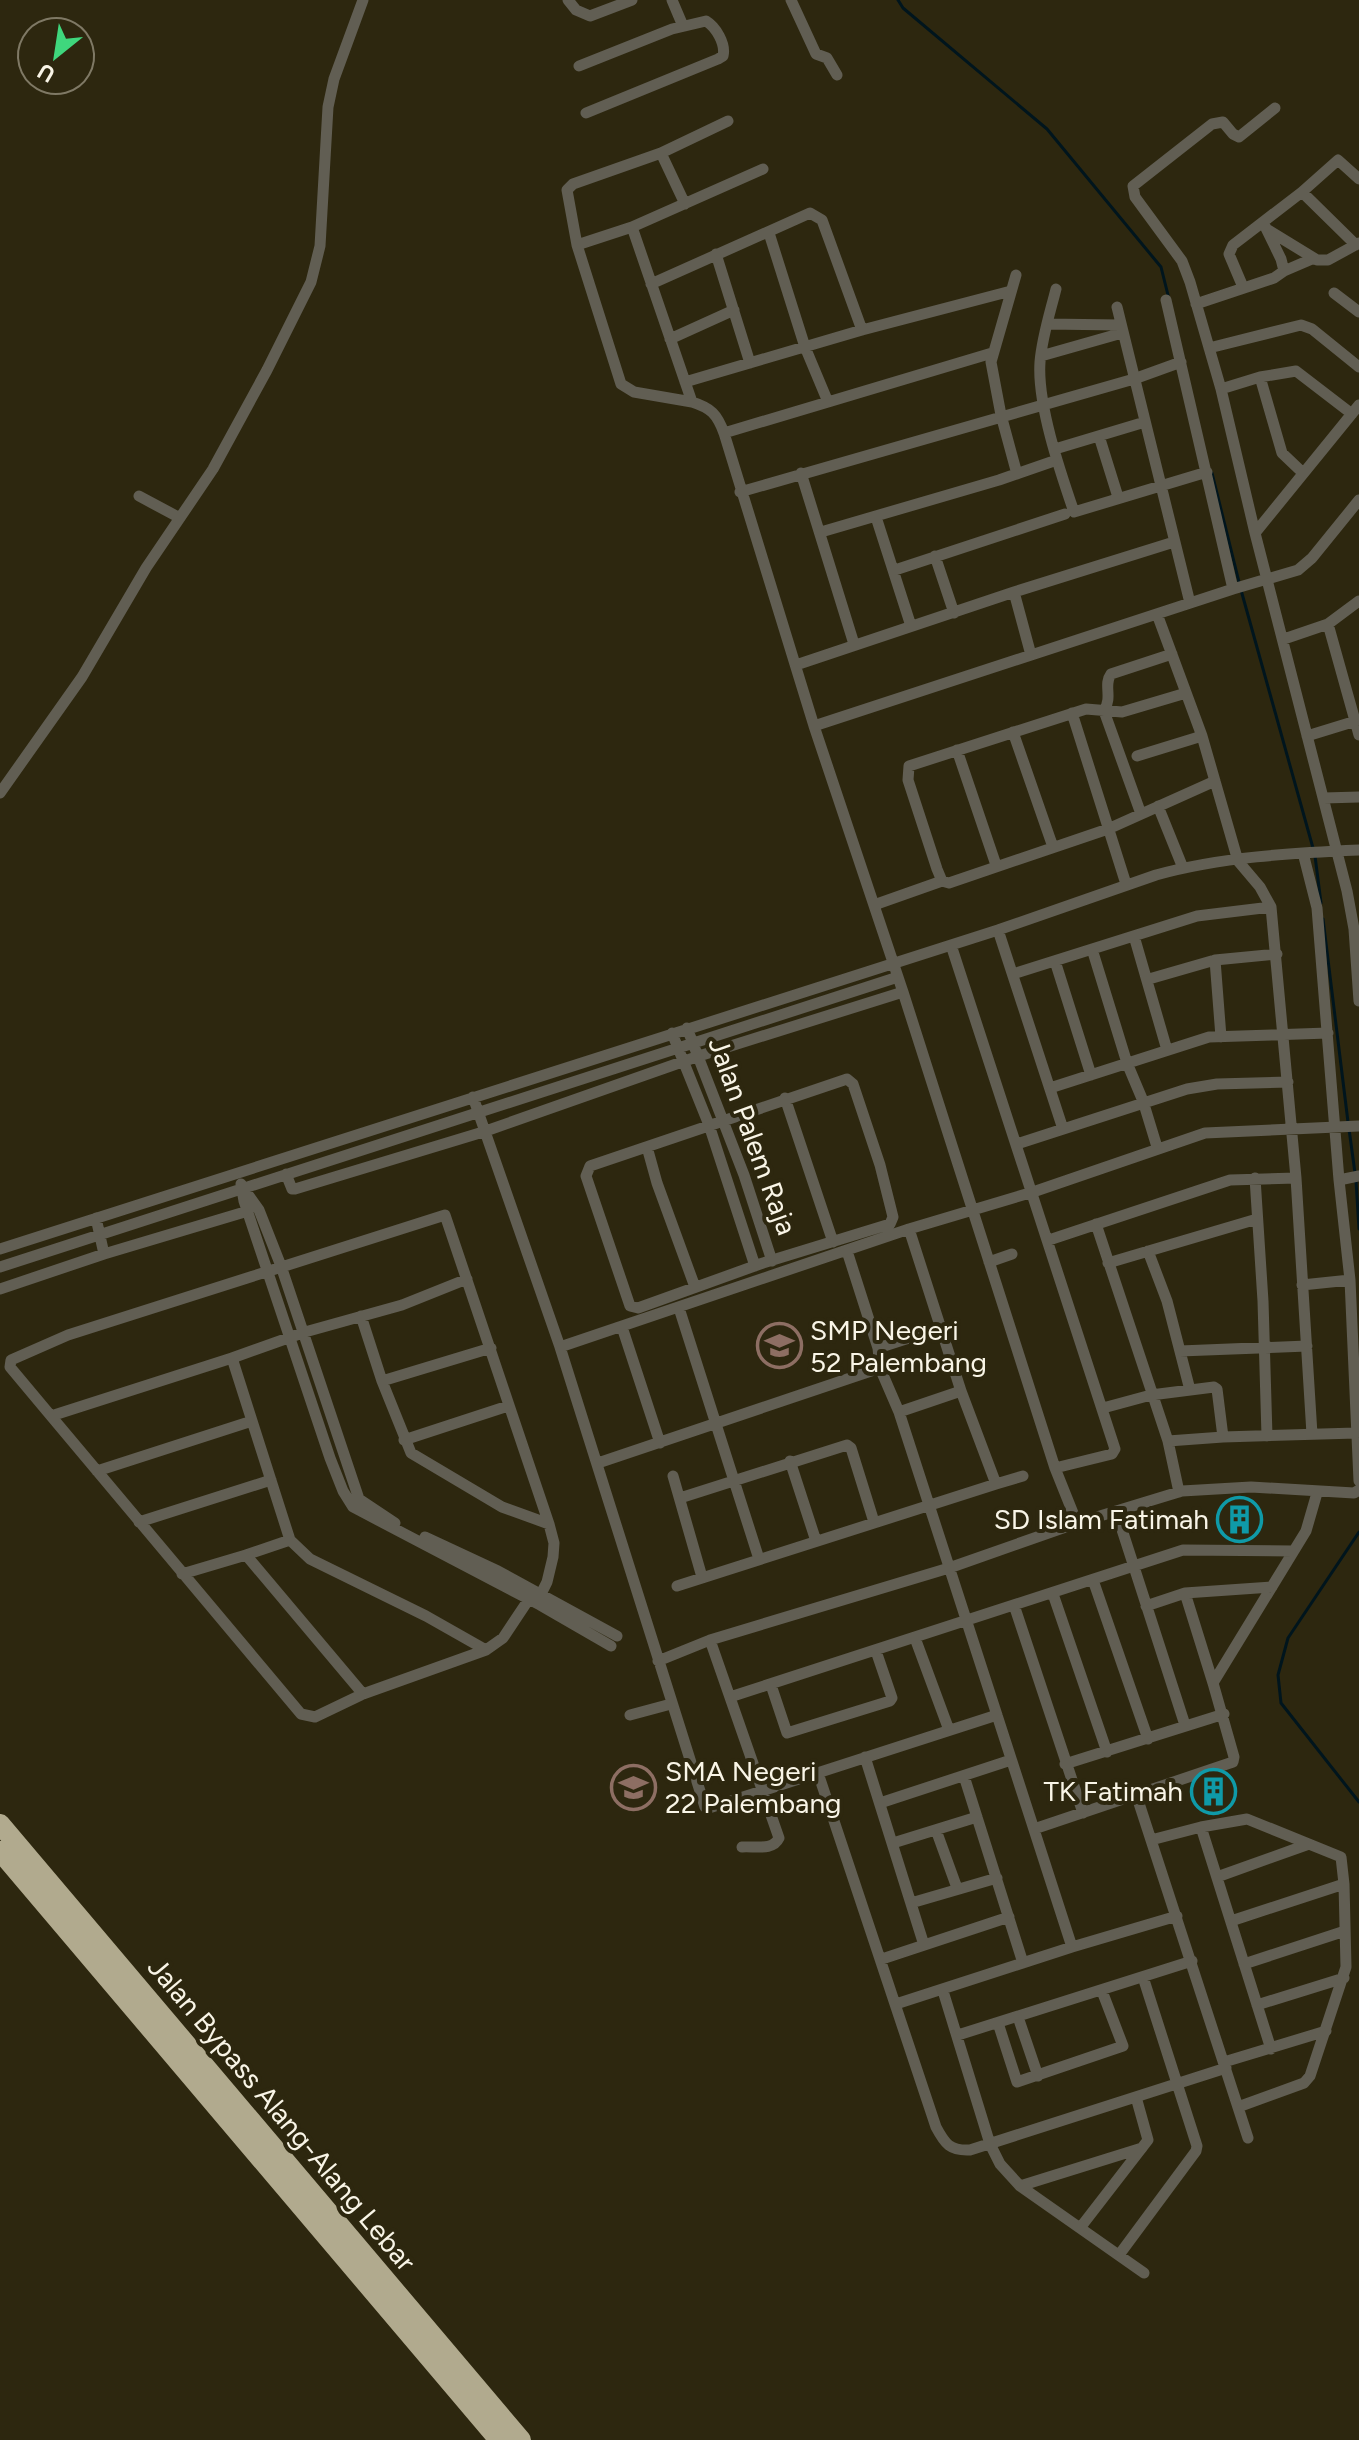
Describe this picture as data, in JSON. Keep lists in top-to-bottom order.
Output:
{
  "streets": {
    "highway": ["Jalan Bypass Alang-Alang Lebar"],
    "street": ["Jalan Palem Raja"]
  },
  "places": {
    "school or university": ["SMP Negeri 52 Palembang", "SMA Negeri 22 Palembang"],
    "building": ["SD Islam Fatimah", "TK Fatimah"]
  },
  "north": "bottom left"
}
